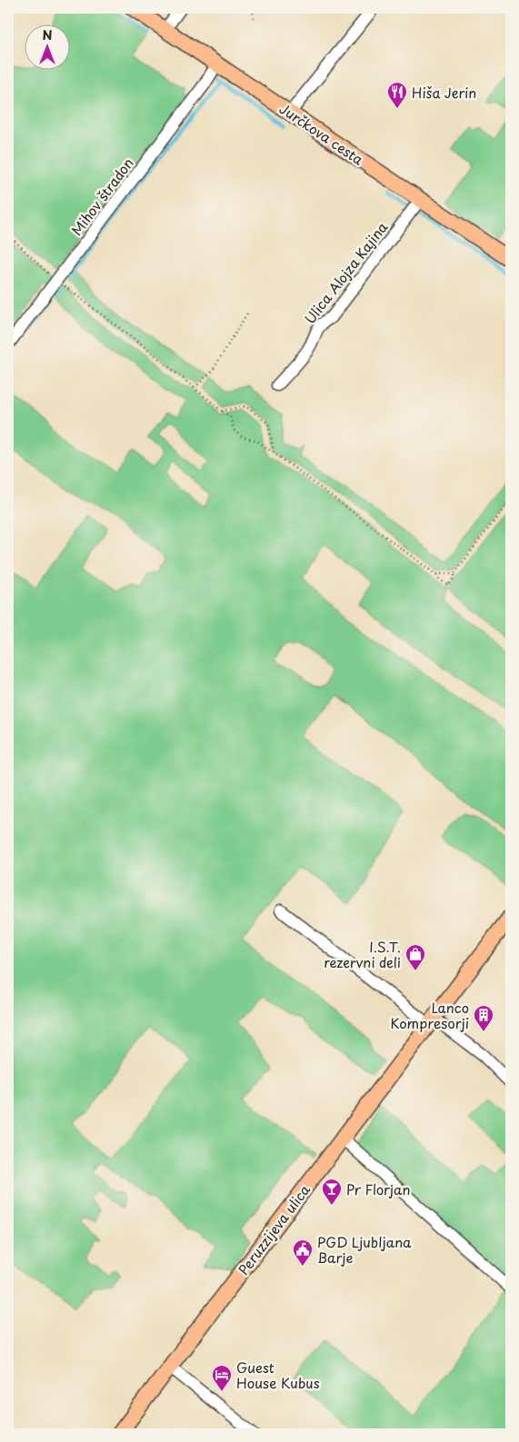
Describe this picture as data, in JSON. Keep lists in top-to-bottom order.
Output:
{
  "streets": {
    "main road": ["Jurčkova cesta", "Peruzzijeva ulica"],
    "street": ["Mihov štradon", "Ulica Alojza Kajina"]
  },
  "crossings": [
    ["Jurčkova cesta", "Mihov štradon"],
    ["Jurčkova cesta", "Ulica Alojza Kajina"]
  ],
  "places": {
    "restaurant": ["Hiša Jerin"],
    "shop": ["I.S.T. rezervni deli"],
    "building": ["Lanco Kompresorji"],
    "bar": ["Pr Florjan"],
    "public building": ["PGD Ljubljana Barje"],
    "hotel": ["Guest House Kubus"]
  },
  "north": "top"
}
